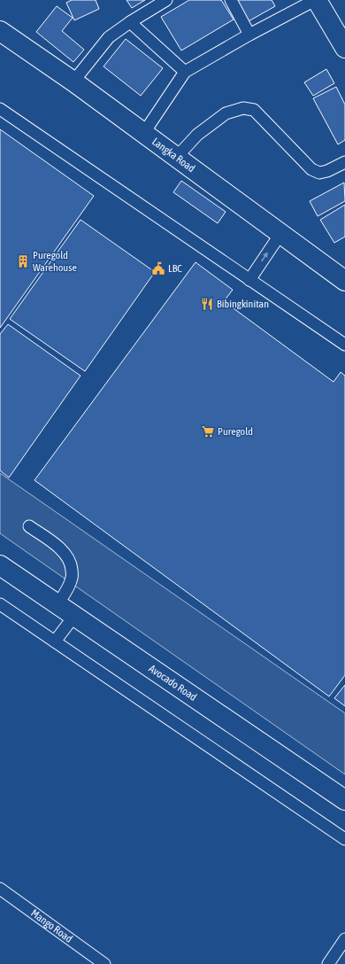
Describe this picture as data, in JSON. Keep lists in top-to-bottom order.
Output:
{
  "streets": {
    "street": ["Langka Road", "Avocado Road"],
    "lane": ["Mango Road"]
  },
  "places": {
    "building": ["Puregold Warehouse"],
    "public building": ["LBC"],
    "restaurant": ["Bibingkinitan"],
    "supermarket": ["Puregold"]
  }
}
